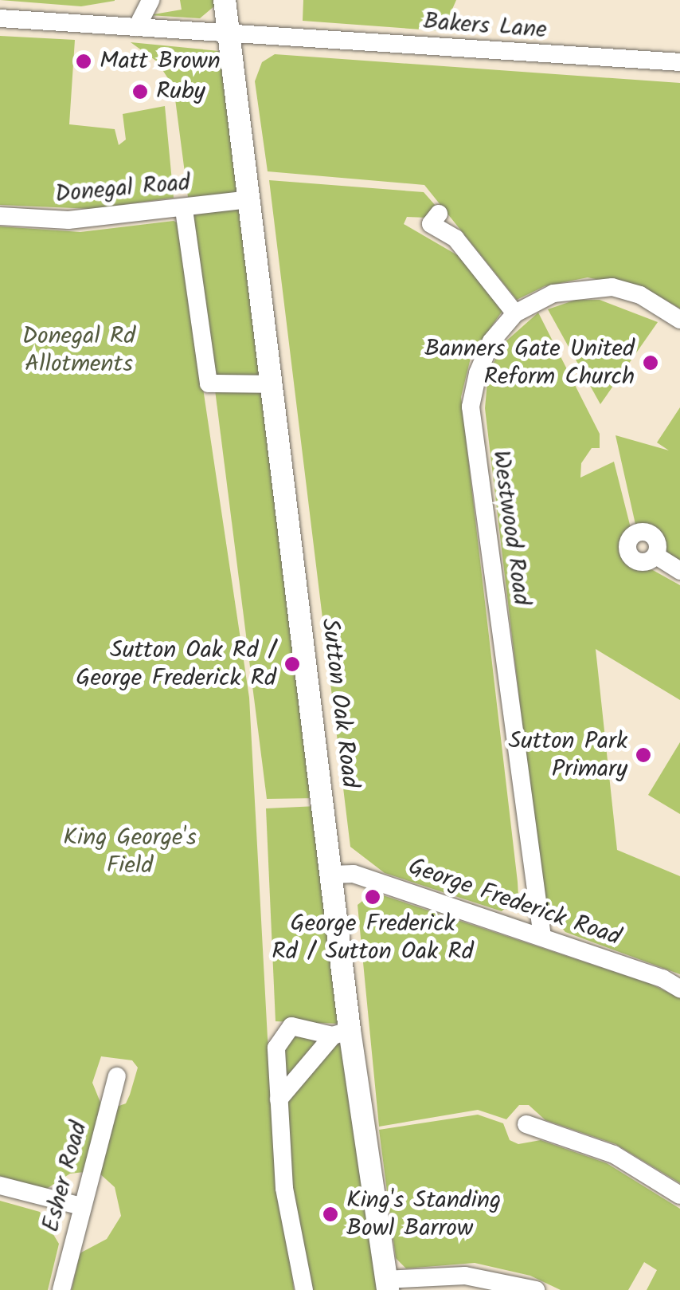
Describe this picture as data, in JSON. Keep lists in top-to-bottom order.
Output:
{
  "streets": {
    "main road": ["Sutton Oak Road"],
    "street": [
      "Bakers Lane",
      "Donegal Road",
      "Westwood Road",
      "George Frederick Road",
      "Esher Road"
    ]
  },
  "crossings": [
    ["Bakers Lane", "Sutton Oak Road"],
    ["Donegal Road", "Sutton Oak Road"],
    ["Westwood Road", "George Frederick Road"],
    ["Sutton Oak Road", "George Frederick Road"]
  ],
  "parks": ["Donegal Rd Allotments", "King George's Field"],
  "places": [
    "Matt Brown",
    "Ruby",
    "Banners Gate United Reform Church",
    "Sutton Oak Rd / George Frederick Rd",
    "Sutton Park Primary",
    "George Frederick Rd / Sutton Oak Rd",
    "King's Standing Bowl Barrow"
  ]
}
